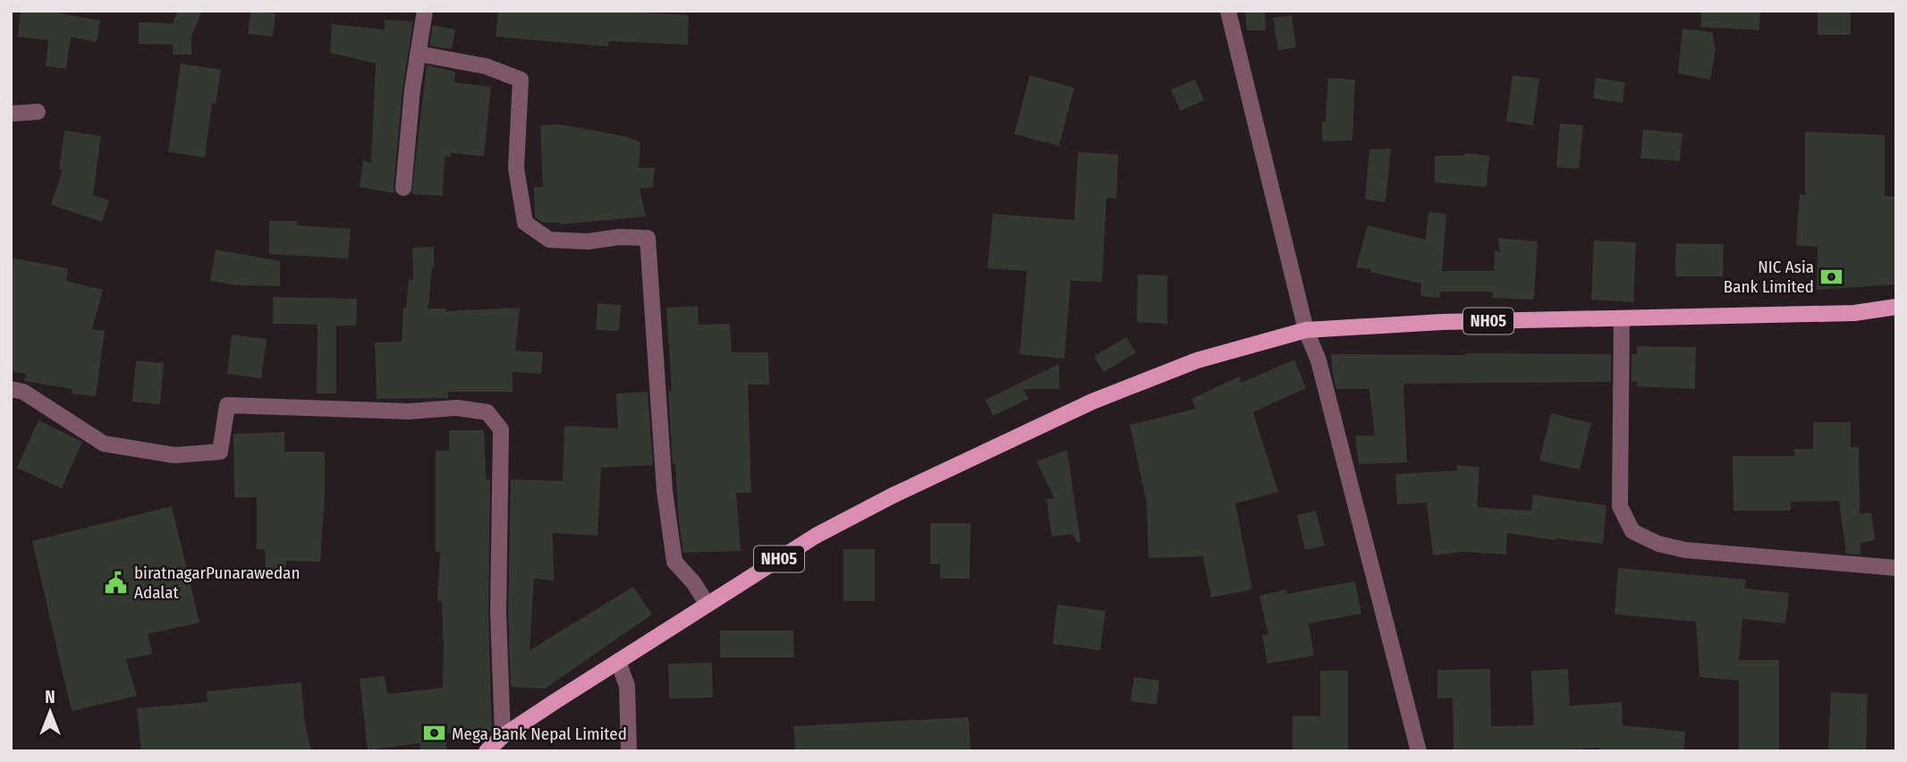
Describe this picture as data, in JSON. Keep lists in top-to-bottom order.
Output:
{
  "streets": {
    "main road": ["NH05"]
  },
  "places": {
    "bank": ["NIC Asia Bank Limited", "Mega Bank Nepal Limited"],
    "public building": ["biratnagarPunarawedan Adalat"]
  },
  "north": "top"
}
